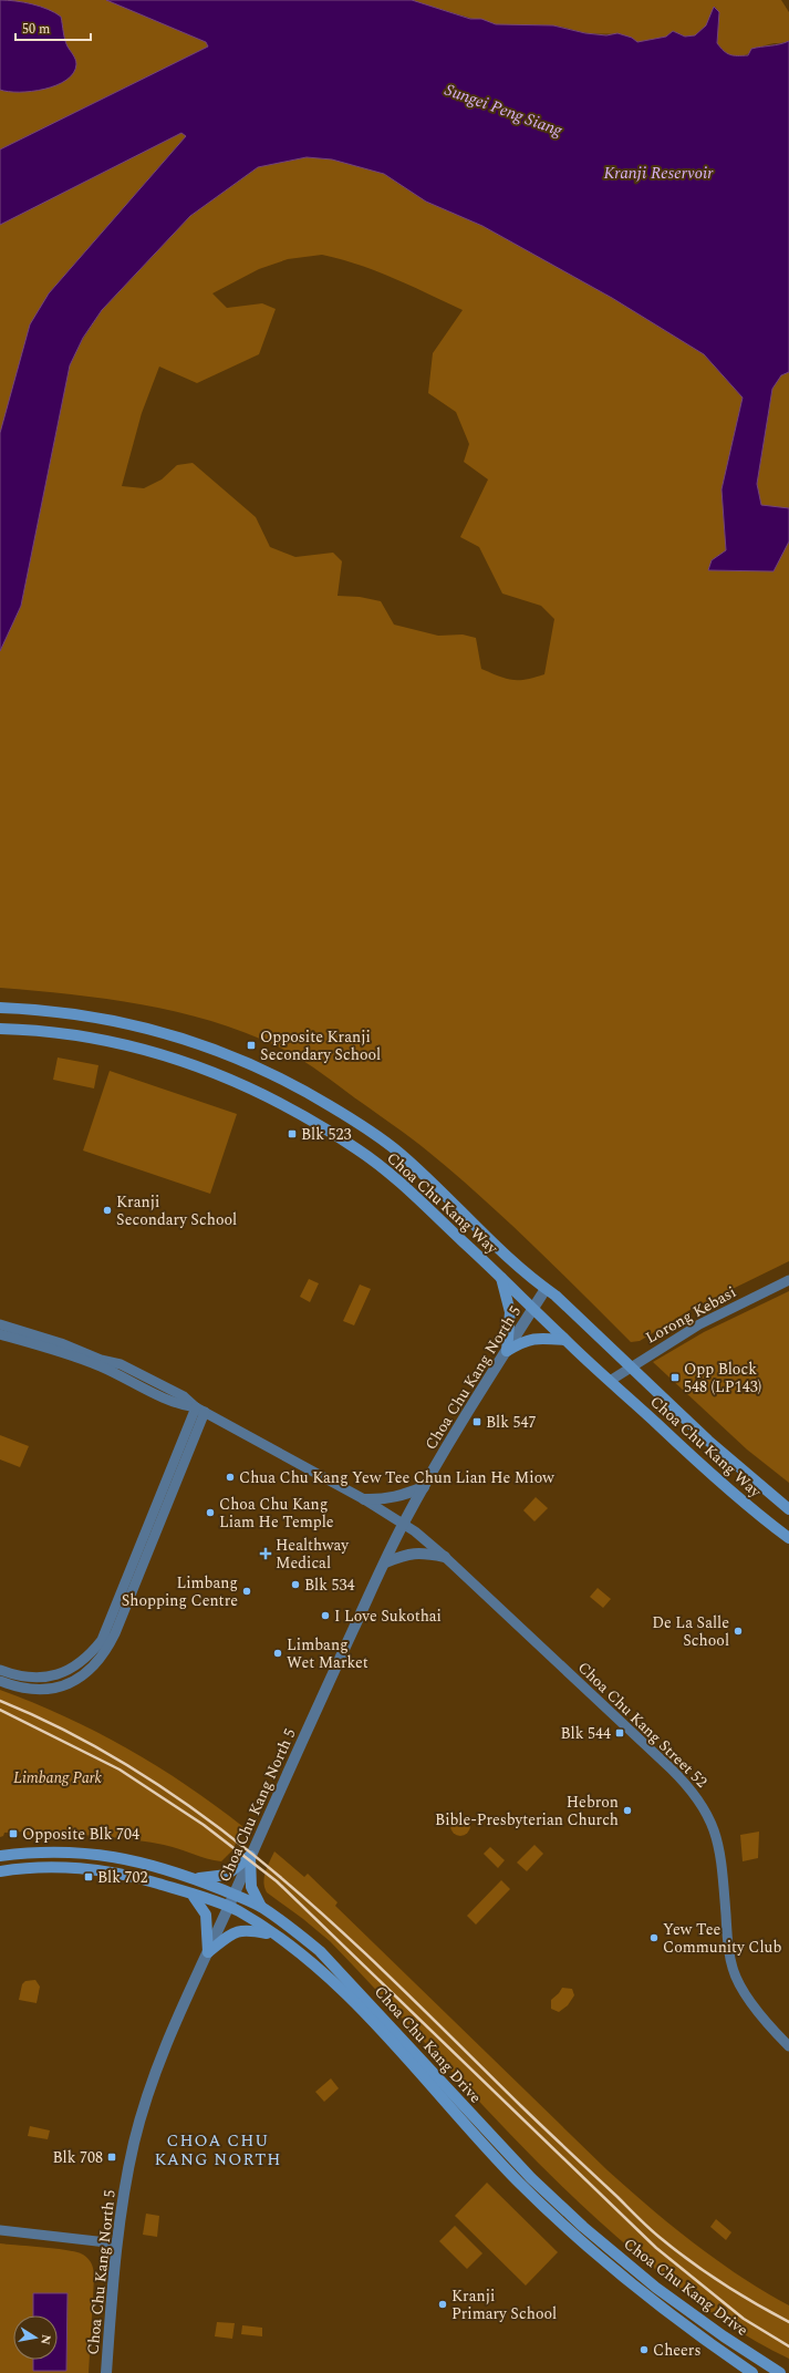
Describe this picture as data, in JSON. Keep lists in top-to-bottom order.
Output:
{
  "streets": {
    "main road": ["Choa Chu Kang Way", "Choa Chu Kang Drive"],
    "street": ["Lorong Kebasi", "Choa Chu Kang North 5", "Choa Chu Kang Street 52"]
  },
  "crossings": [
    ["Choa Chu Kang Way", "Lorong Kebasi"],
    ["Choa Chu Kang Way", "Choa Chu Kang North 5"],
    ["Choa Chu Kang North 5", "Choa Chu Kang Street 52"],
    ["Choa Chu Kang North 5", "Choa Chu Kang Drive"]
  ],
  "districts": ["CHOA CHU KANG NORTH"],
  "water": ["Sungei Peng Siang", "Kranji Reservoir"],
  "parks": ["Limbang Park"],
  "places": {
    "transit": [
      "Opposite Kranji Secondary School",
      "Blk 523",
      "Opp Block 548 (LP143)",
      "Blk 547",
      "Blk 544",
      "Opposite Blk 704",
      "Blk 702",
      "Blk 708"
    ],
    "other": [
      "Kranji Secondary School",
      "Chua Chu Kang Yew Tee Chun Lian He Miow",
      "Choa Chu Kang Liam He Temple",
      "Blk 534",
      "Limbang Shopping Centre",
      "I Love Sukothai",
      "De La Salle School",
      "Limbang Wet Market",
      "Hebron Bible-Presbyterian Church",
      "Yew Tee Community Club",
      "Kranji Primary School",
      "Cheers"
    ],
    "health": ["Healthway Medical"]
  },
  "scale_bar": "50 m",
  "north": "right"
}
